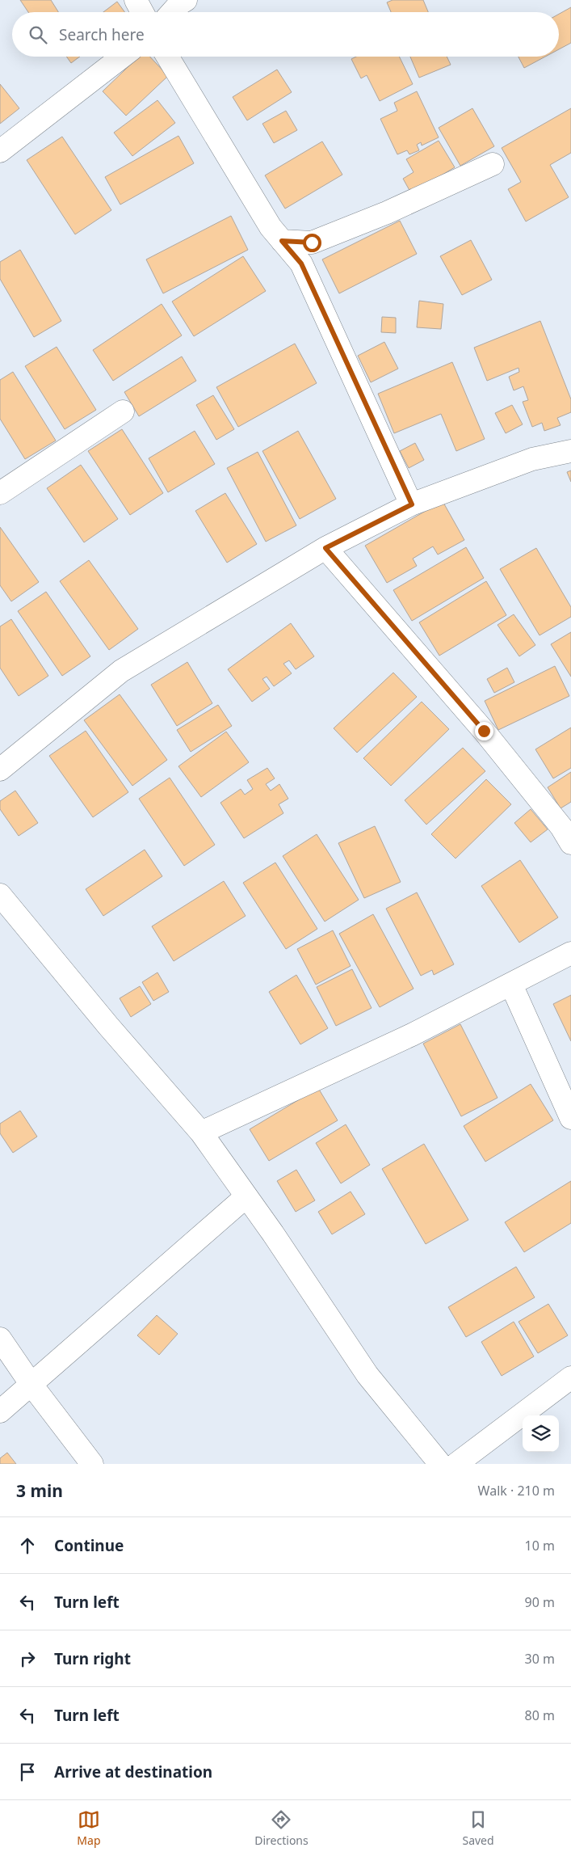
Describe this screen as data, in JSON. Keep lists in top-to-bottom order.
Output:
{
  "page": {
    "search": "Search here",
    "heading": ["3 min", "Walk · 210 m"],
    "list": [
      ["Continue", "10 m"],
      ["Turn left", "90 m"],
      ["Turn right", "30 m"],
      ["Turn left", "80 m"],
      "Arrive at destination"
    ],
    "nav": ["Map", "Directions", "Saved"]
  }
}
